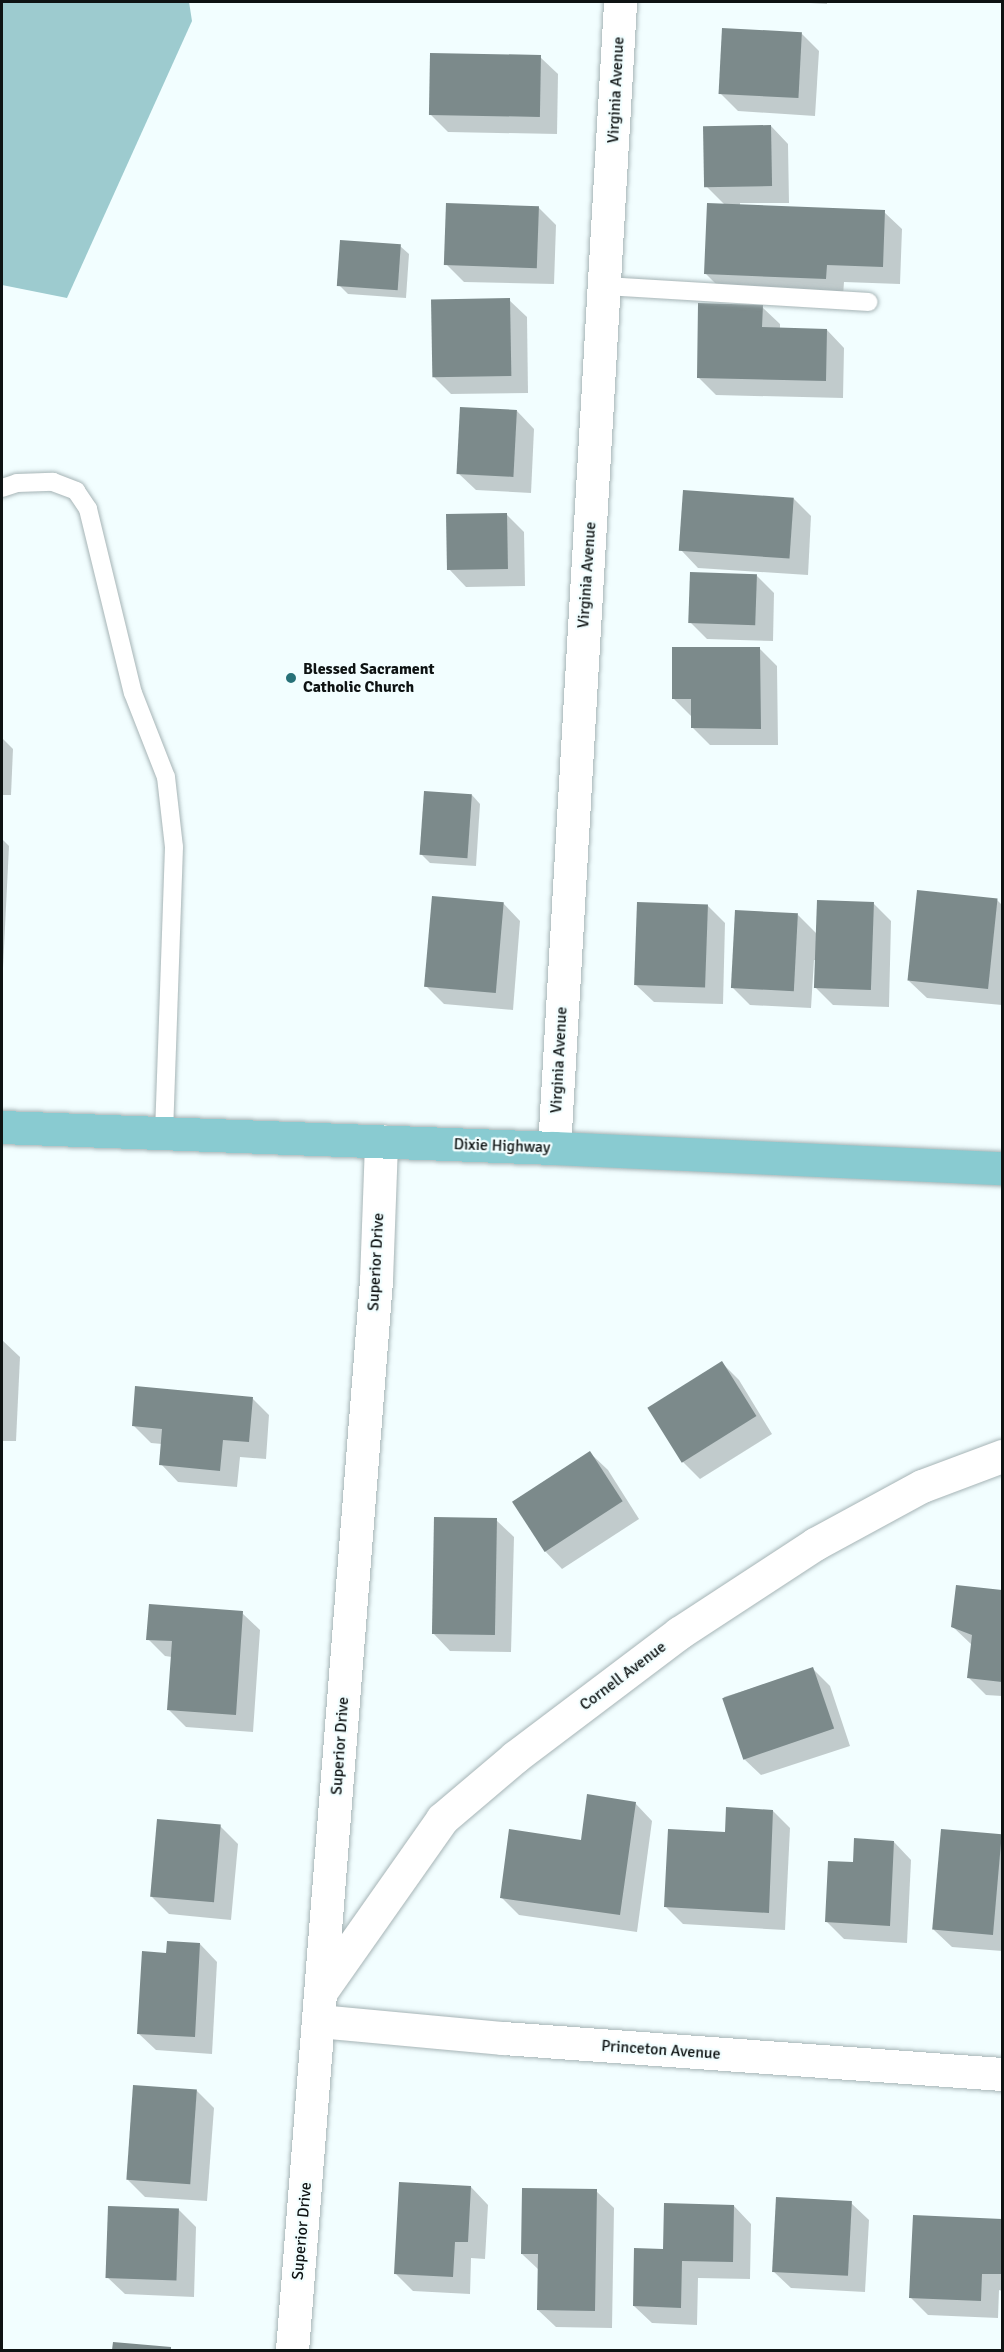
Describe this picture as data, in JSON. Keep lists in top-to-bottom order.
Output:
{
  "streets": {
    "main road": ["Dixie Highway"],
    "street": [
      "Virginia Avenue",
      "Superior Drive",
      "Cornell Avenue",
      "Princeton Avenue"
    ]
  },
  "crossings": [
    ["Virginia Avenue", "Dixie Highway"],
    ["Dixie Highway", "Superior Drive"],
    ["Superior Drive", "Cornell Avenue"],
    ["Superior Drive", "Princeton Avenue"],
    ["Cornell Avenue", "Princeton Avenue"]
  ],
  "places": ["Blessed Sacrament Catholic Church"]
}
